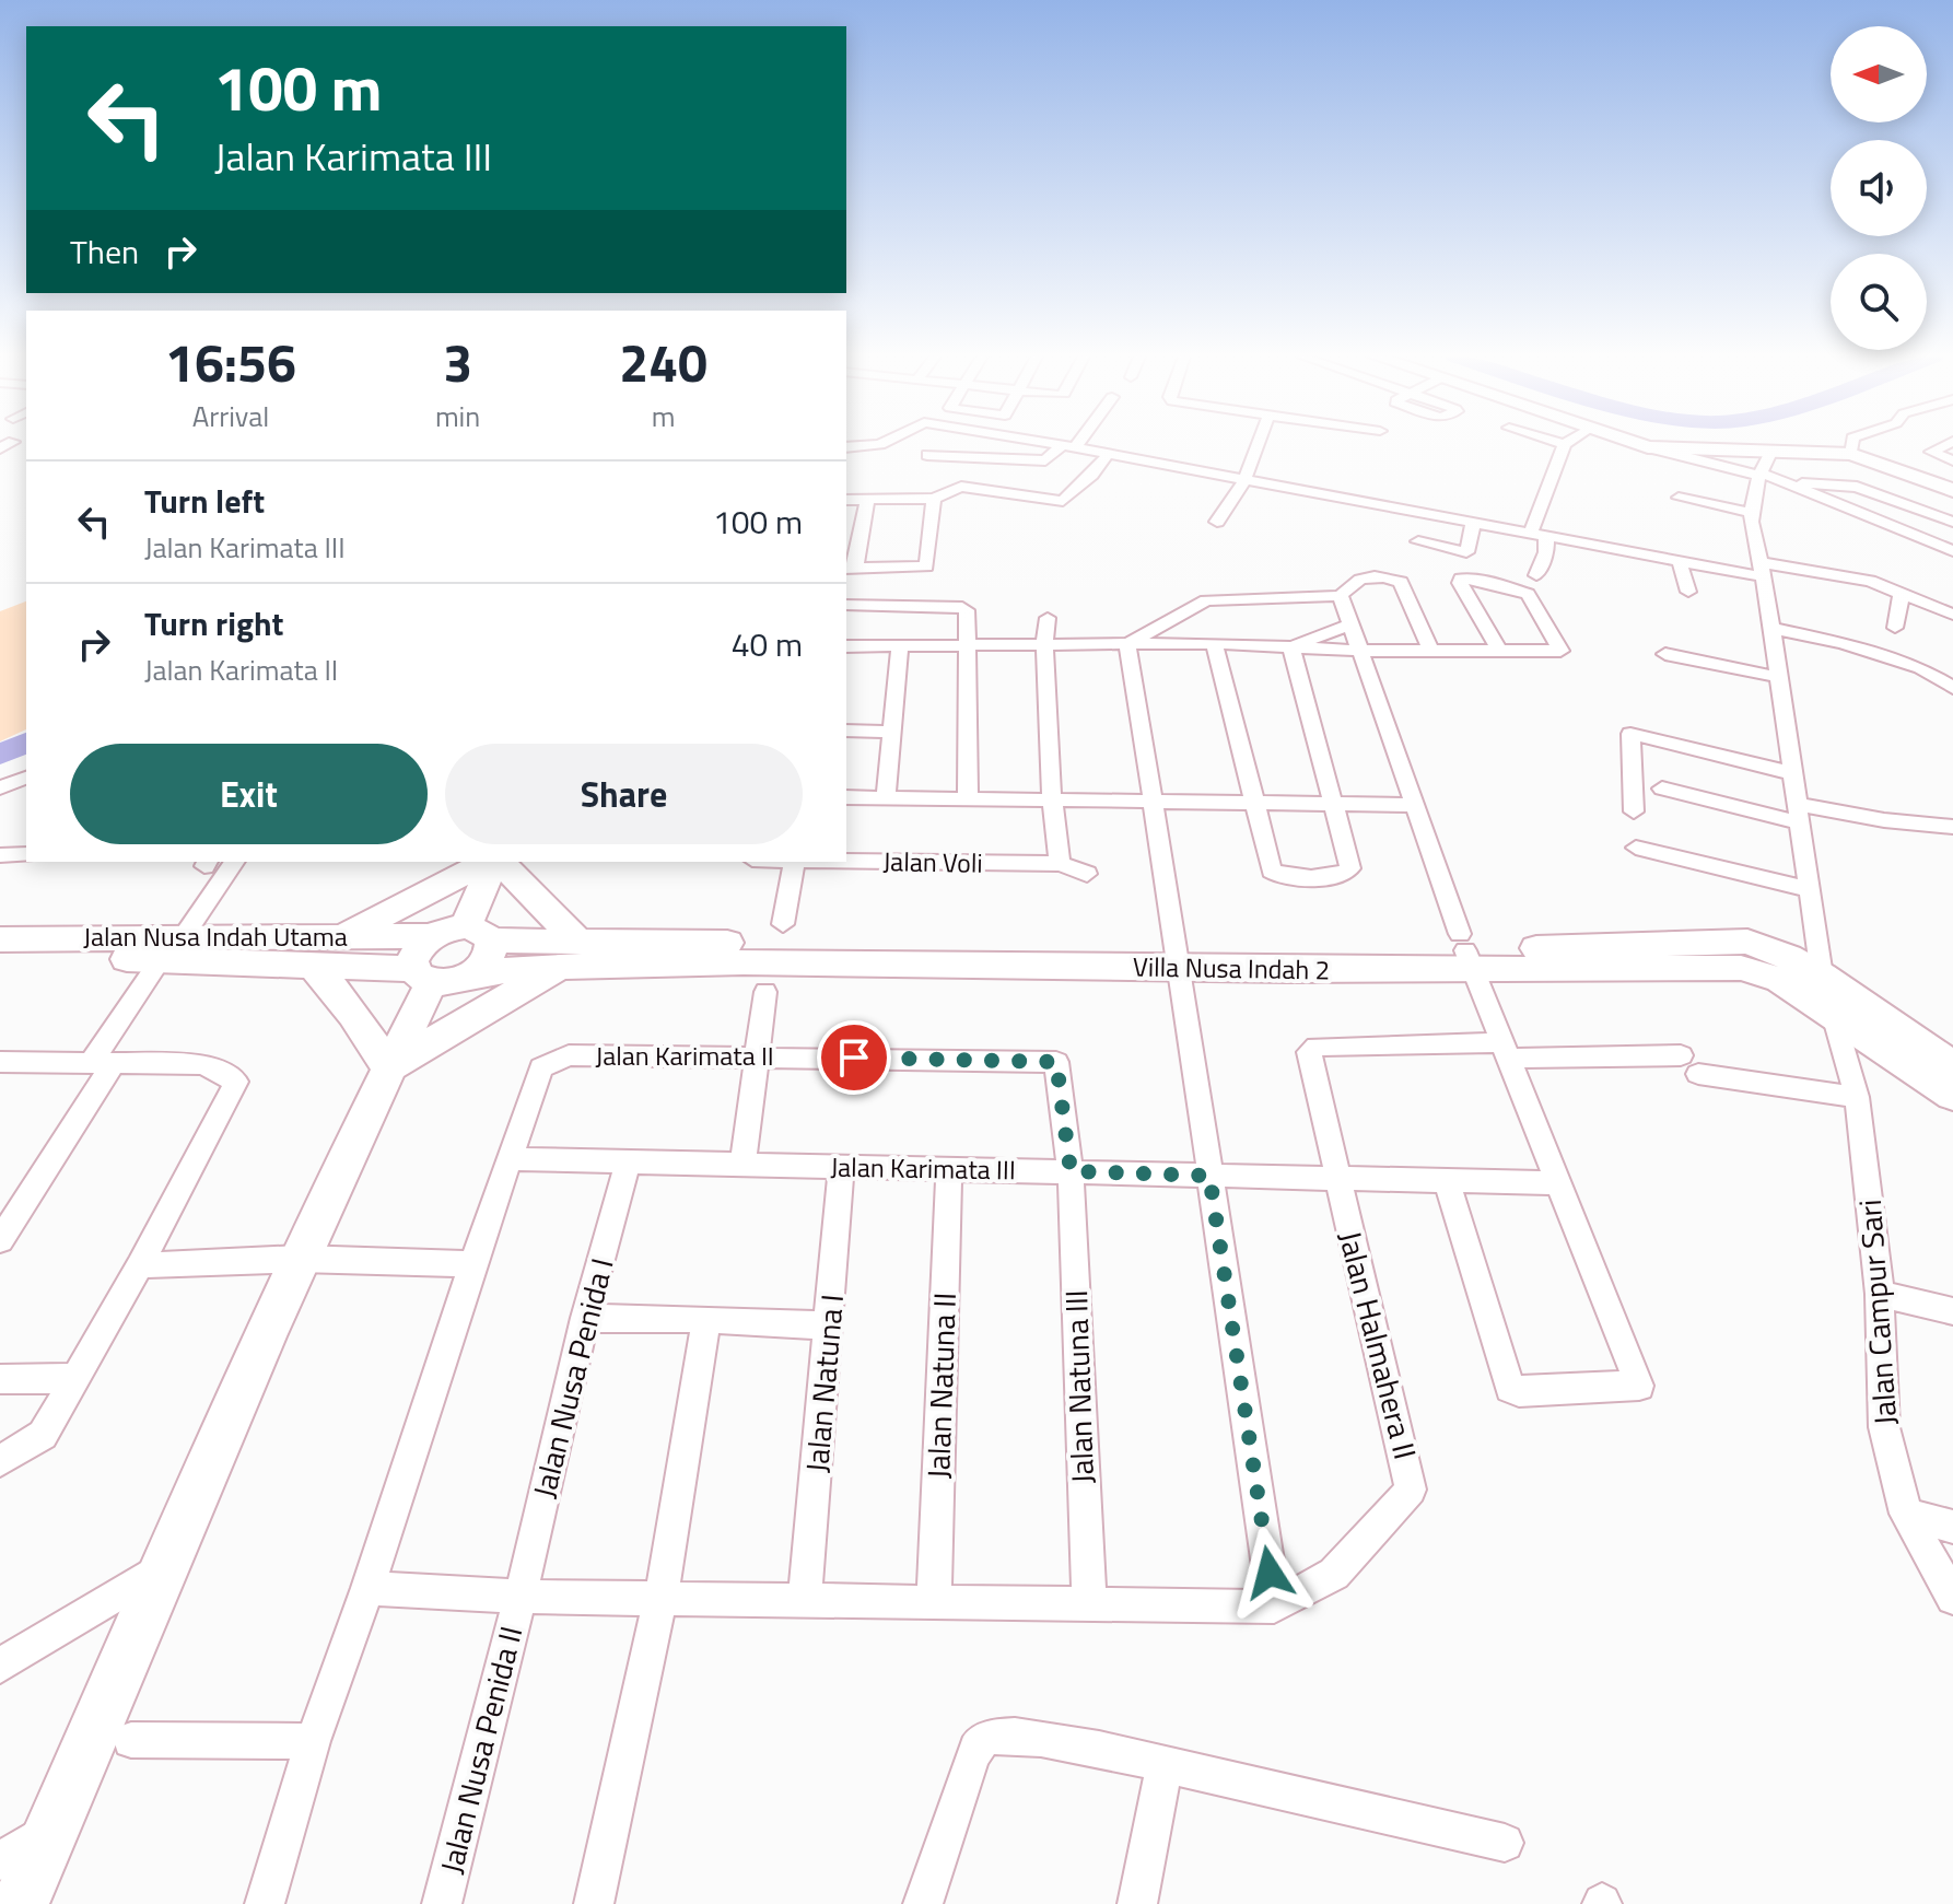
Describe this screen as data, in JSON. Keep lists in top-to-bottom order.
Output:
{
  "streets": {
    "street": [
      "Jalan Voli",
      "Jalan Nusa Indah Utama",
      "Villa Nusa Indah 2",
      "Jalan Karimata II",
      "Jalan Karimata III",
      "Jalan Campur Sari",
      "Jalan Halmahera II",
      "Jalan Nusa Penida I",
      "Jalan Natuna I",
      "Jalan Natuna II",
      "Jalan Natuna III",
      "Jalan Nusa Penida II"
    ]
  },
  "crossings": [
    ["Jalan Nusa Indah Utama", "Villa Nusa Indah 2"],
    ["Villa Nusa Indah 2", "Jalan Campur Sari"],
    ["Jalan Karimata II", "Jalan Karimata III"],
    ["Jalan Karimata II", "Jalan Natuna III"],
    ["Jalan Karimata III", "Jalan Halmahera II"],
    ["Jalan Karimata III", "Jalan Nusa Penida I"],
    ["Jalan Karimata III", "Jalan Natuna I"],
    ["Jalan Karimata III", "Jalan Natuna II"],
    ["Jalan Karimata III", "Jalan Natuna III"],
    ["Jalan Nusa Penida I", "Jalan Nusa Penida II"]
  ],
  "north": "left",
  "page": {
    "turn": ["100 m", "Jalan Karimata III"],
    "then": "Then",
    "eta": [
      "16:56",
      "Arrival",
      "3",
      "min",
      "240",
      "m"
    ],
    "list": [
      {
        "name": "Turn left",
        "note": "Jalan Karimata III",
        "value": "100 m"
      },
      {
        "name": "Turn right",
        "note": "Jalan Karimata II",
        "value": "40 m"
      }
    ],
    "buttons": ["Exit", "Share"]
  }
}
